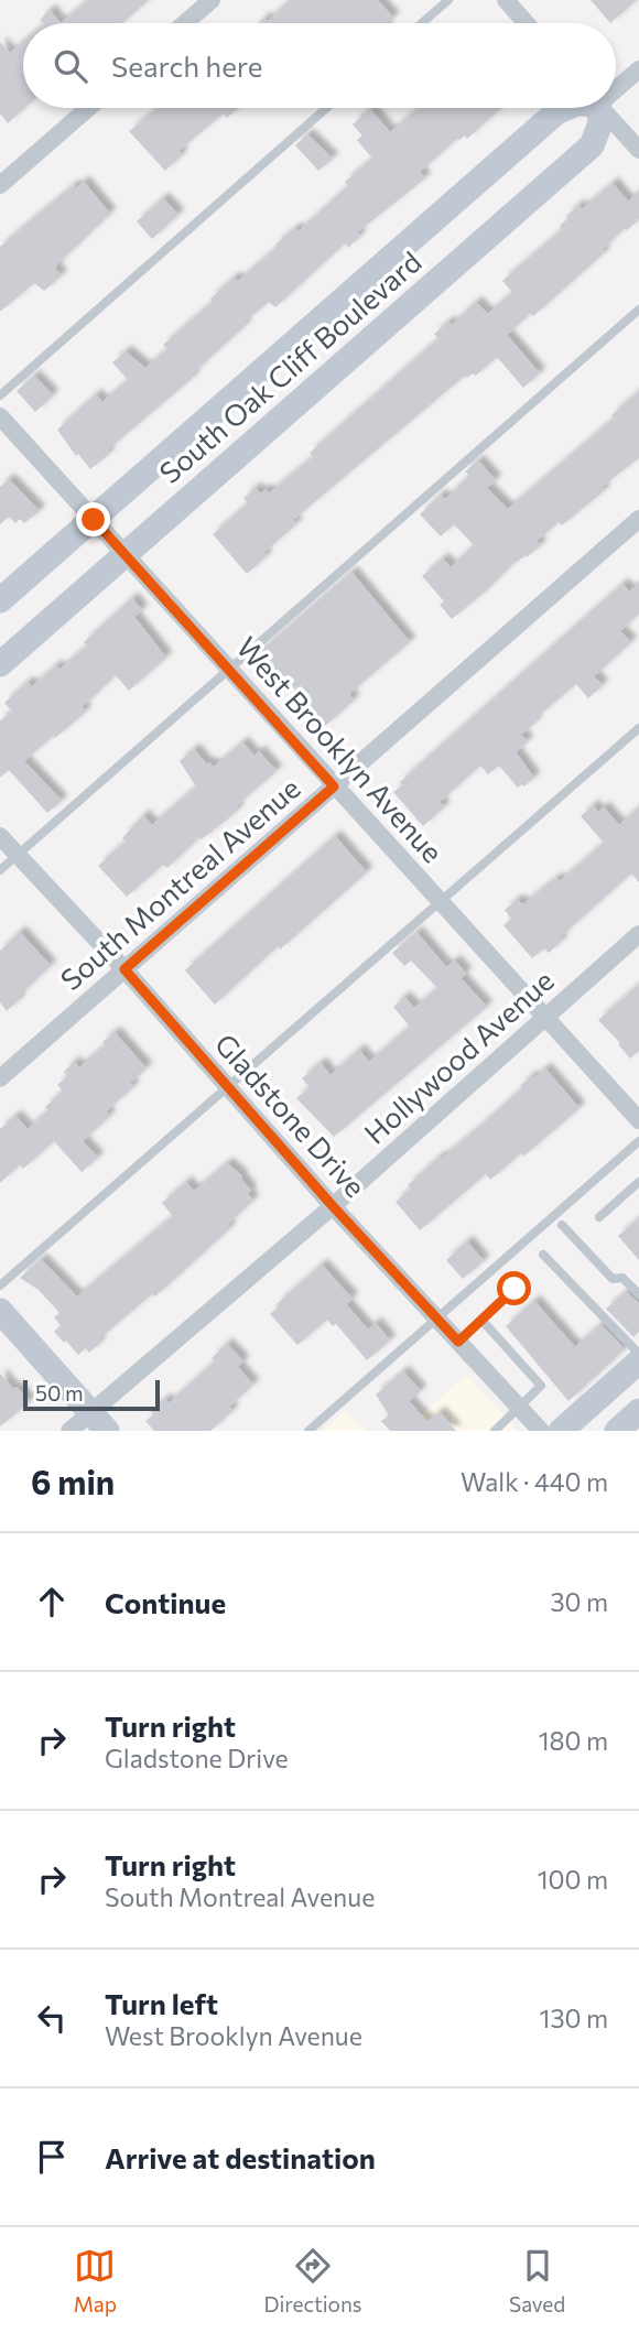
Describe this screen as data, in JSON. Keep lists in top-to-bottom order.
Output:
{
  "streets": {
    "street": [
      "South Oak Cliff Boulevard",
      "West Brooklyn Avenue",
      "South Montreal Avenue",
      "Hollywood Avenue",
      "Gladstone Drive"
    ]
  },
  "crossings": [
    ["South Oak Cliff Boulevard", "West Brooklyn Avenue"],
    ["West Brooklyn Avenue", "South Montreal Avenue"],
    ["West Brooklyn Avenue", "Hollywood Avenue"],
    ["South Montreal Avenue", "Gladstone Drive"],
    ["Hollywood Avenue", "Gladstone Drive"]
  ],
  "scale_bar": "50 m",
  "page": {
    "search": "Search here",
    "scale": "50 m",
    "heading": ["6 min", "Walk · 440 m"],
    "list": [
      ["Continue", "30 m"],
      ["Turn right", "Gladstone Drive", "180 m"],
      ["Turn right", "South Montreal Avenue", "100 m"],
      ["Turn left", "West Brooklyn Avenue", "130 m"],
      "Arrive at destination"
    ],
    "nav": ["Map", "Directions", "Saved"]
  }
}
